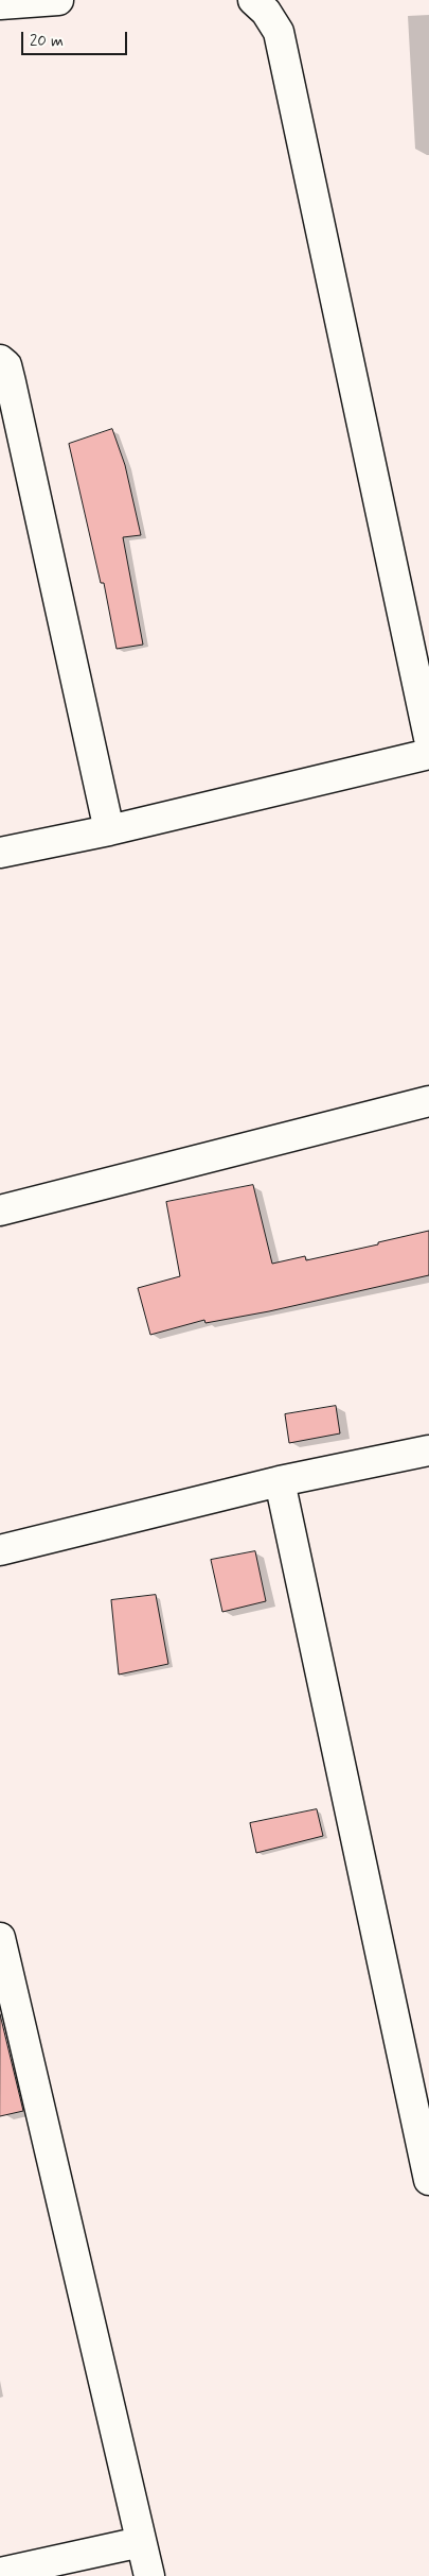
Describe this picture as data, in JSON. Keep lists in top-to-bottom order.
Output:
{
  "scale_bar": "20 m"
}
